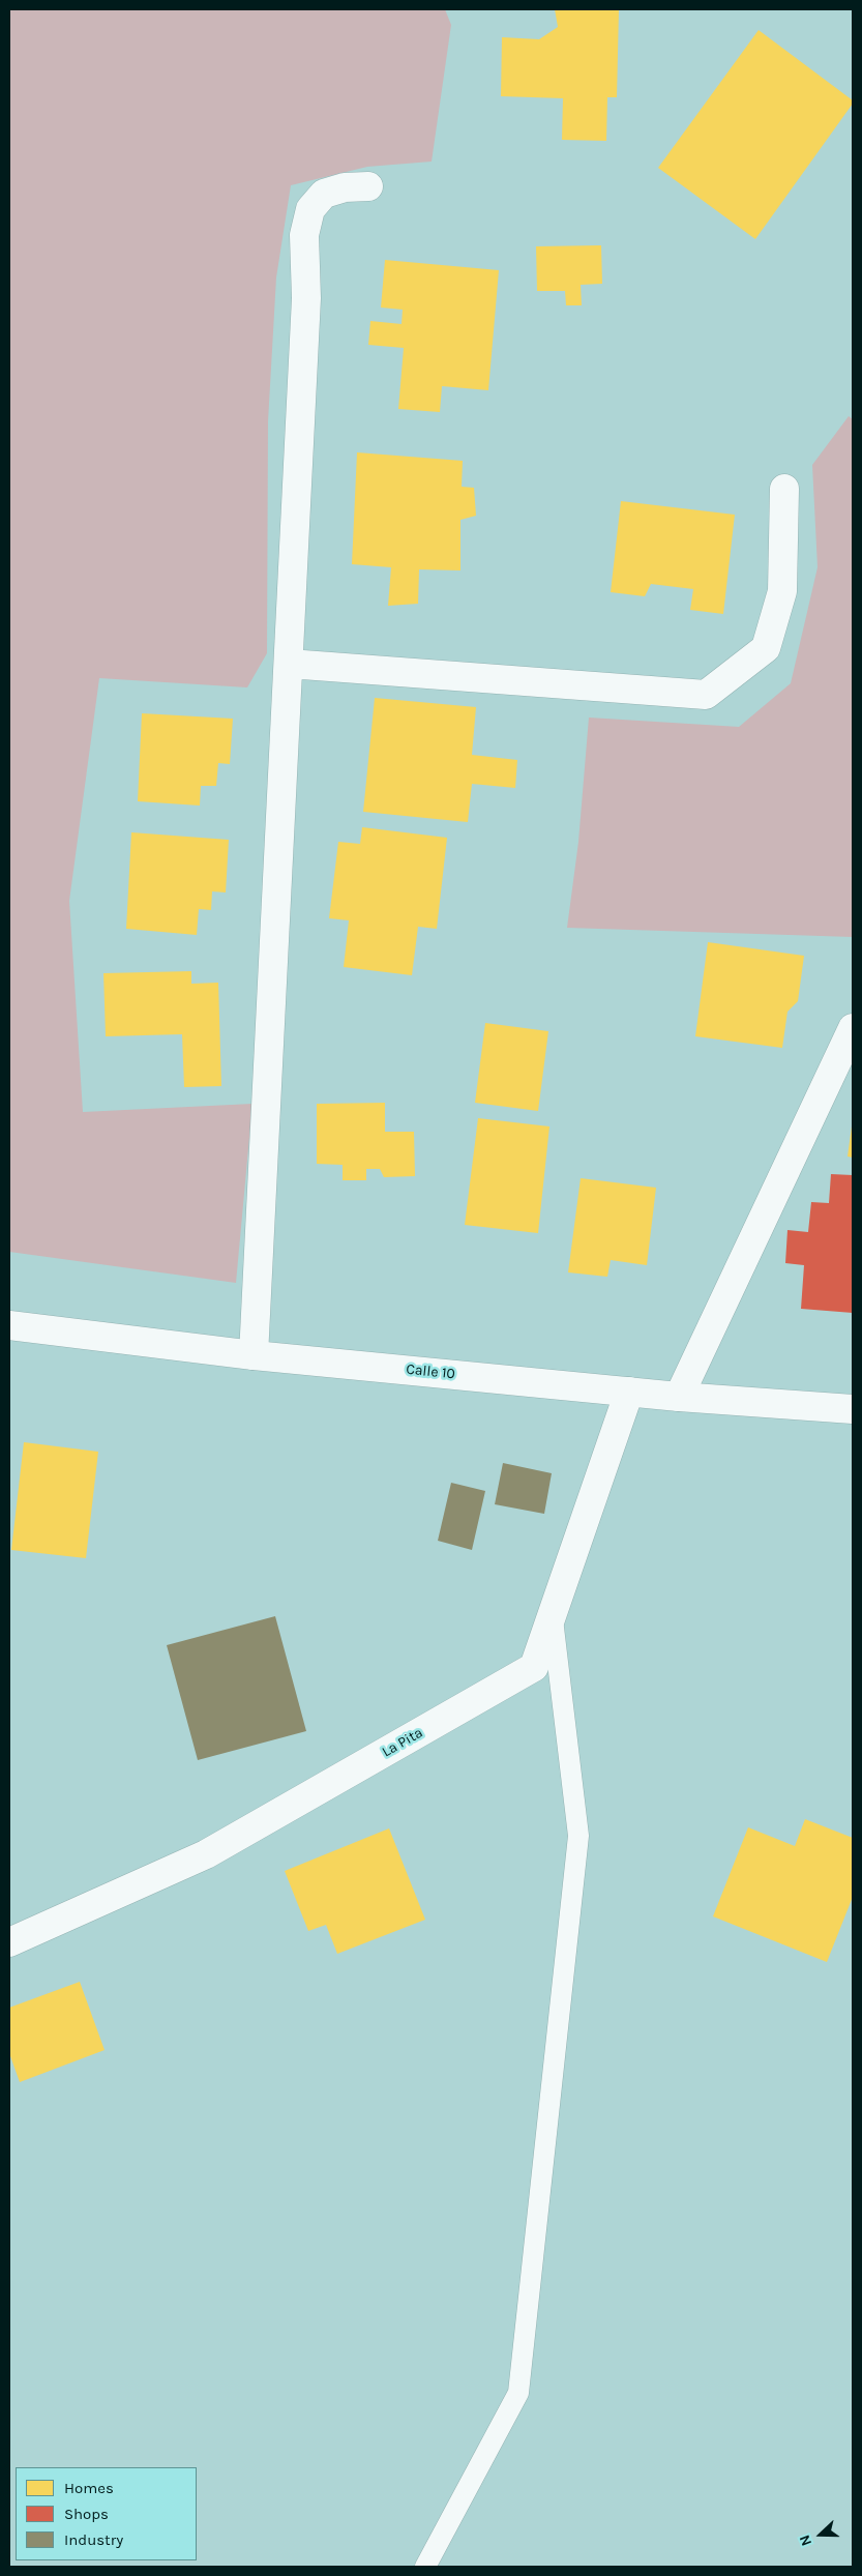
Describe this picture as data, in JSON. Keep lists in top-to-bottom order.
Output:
{
  "streets": {
    "street": ["Calle 10", "La Pita"]
  },
  "crossings": [
    ["Calle 10", "La Pita"]
  ],
  "legend": ["Homes", "Shops", "Industry"],
  "north": "left"
}
